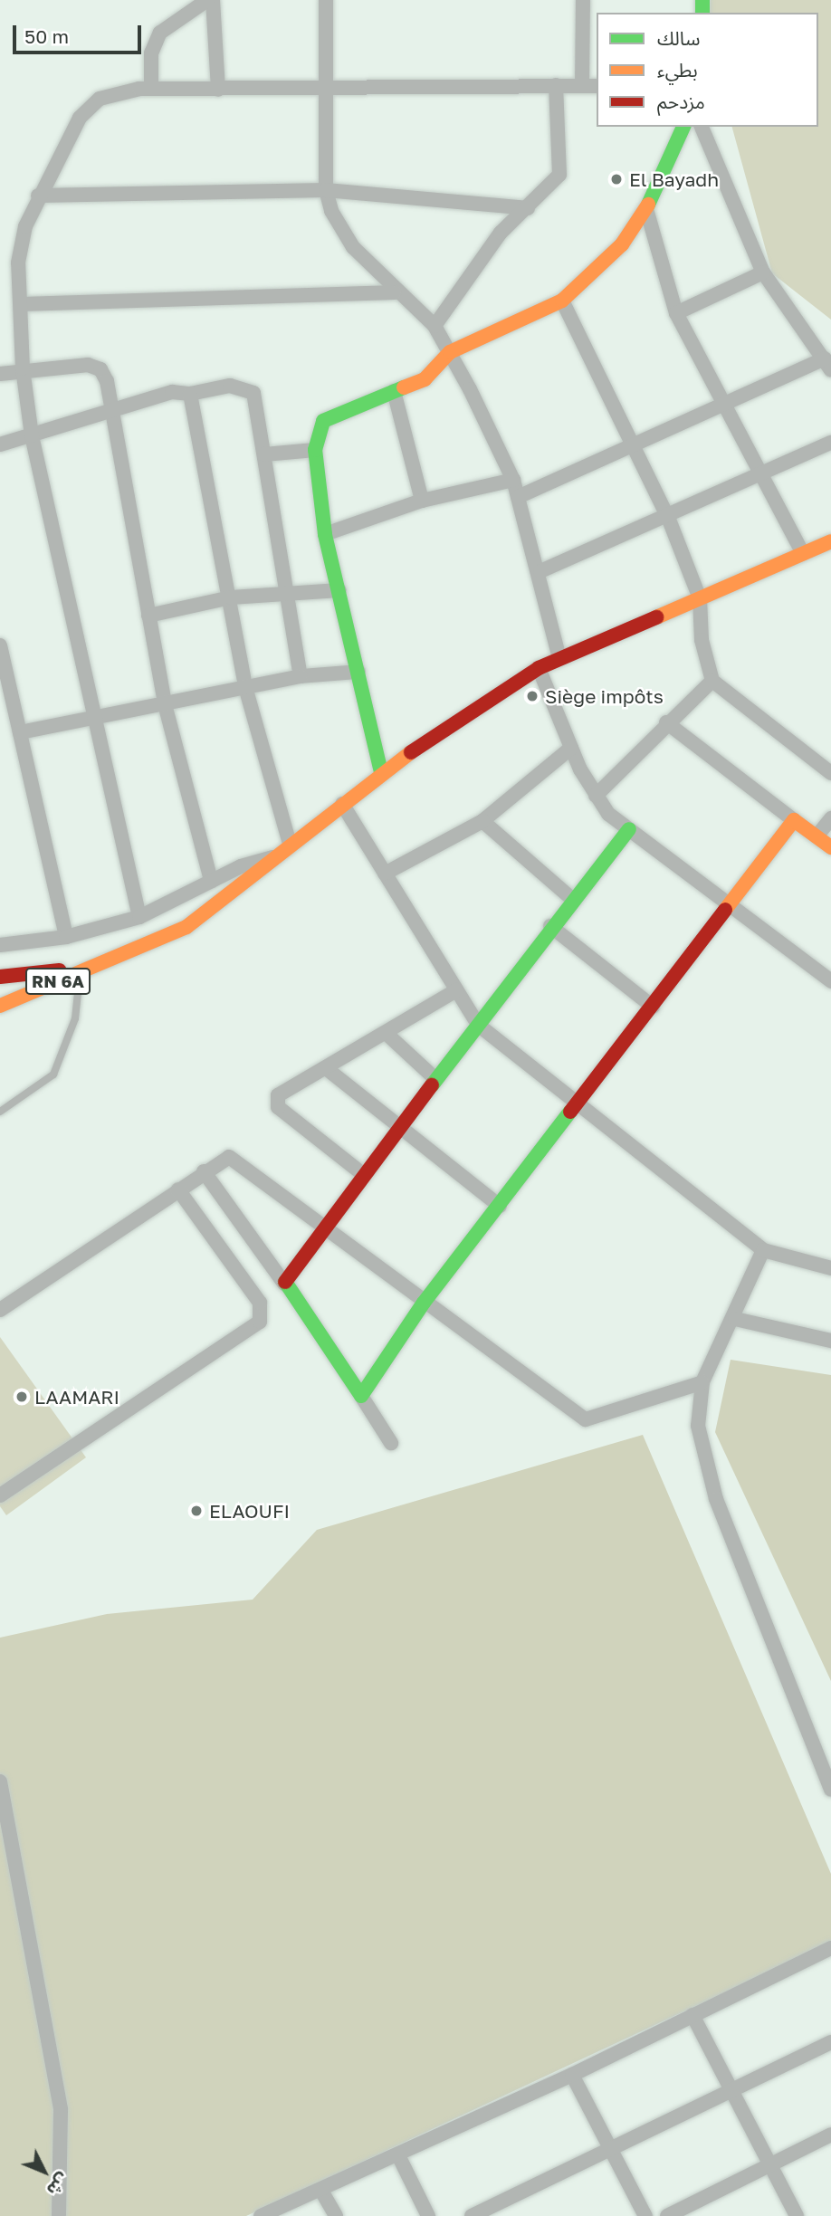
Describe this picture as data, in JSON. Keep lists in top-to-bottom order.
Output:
{
  "streets": {
    "street": ["RN 6A"]
  },
  "places": [
    "El Bayadh",
    "Siège impôts",
    "LAAMARI",
    "ELAOUFI"
  ],
  "legend": ["سالك", "بطيء", "مزدحم"],
  "scale_bar": "50 m",
  "north": "bottom right"
}
